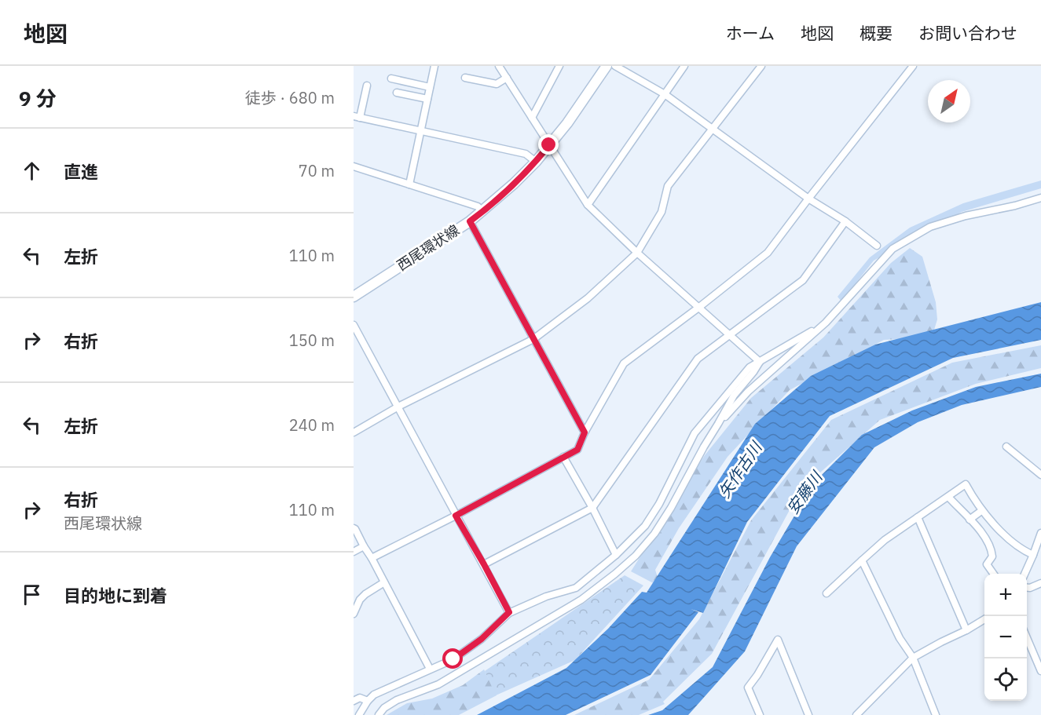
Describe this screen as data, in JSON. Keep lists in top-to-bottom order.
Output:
{
  "streets": {
    "main road": ["西尾環状線"]
  },
  "water": ["矢作古川", "安藤川"],
  "north": "top right",
  "page": {
    "header": "地図",
    "nav": [
      "ホーム",
      "地図",
      "概要",
      "お問い合わせ"
    ],
    "heading": ["9 分", "徒歩 · 680 m"],
    "list": [
      ["直進", "70 m"],
      ["左折", "110 m"],
      ["右折", "150 m"],
      ["左折", "240 m"],
      ["右折", "西尾環状線", "110 m"],
      "目的地に到着"
    ],
    "map_buttons": ["+", "−"]
  }
}
